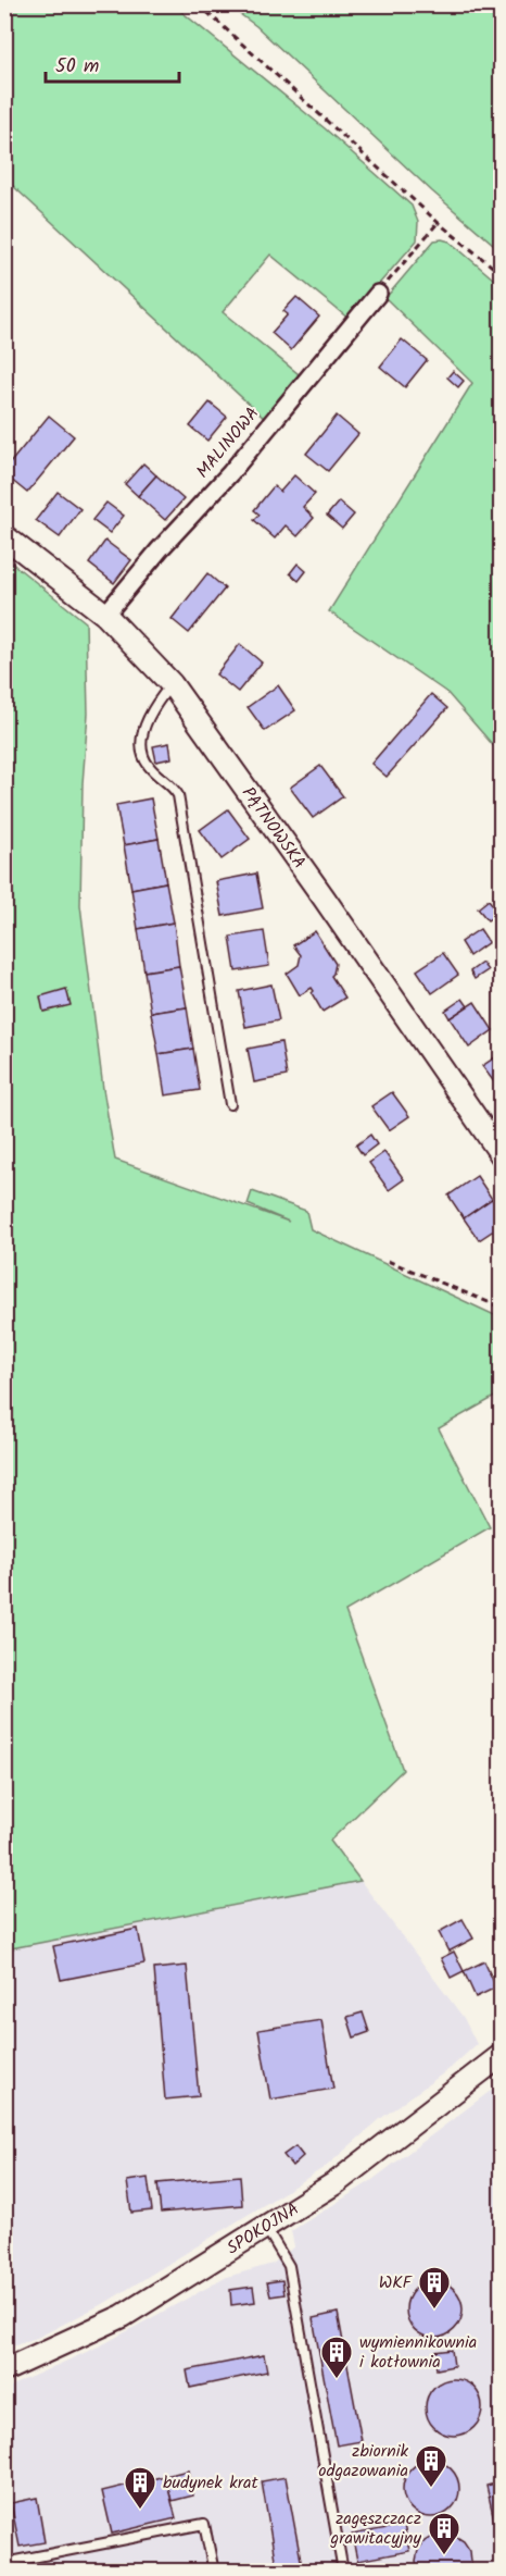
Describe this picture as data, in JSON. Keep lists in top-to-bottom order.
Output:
{
  "streets": {
    "street": ["MALINOWA", "PĄTNOWSKA", "SPOKOJNA"]
  },
  "crossings": [
    ["MALINOWA", "PĄTNOWSKA"]
  ],
  "places": {
    "building": [
      "WKF",
      "wymiennikownia i kotłownia",
      "zbiornik odgazowania",
      "budynek krat",
      "zagęszczacz grawitacyjny"
    ]
  },
  "scale_bar": "50 m"
}
